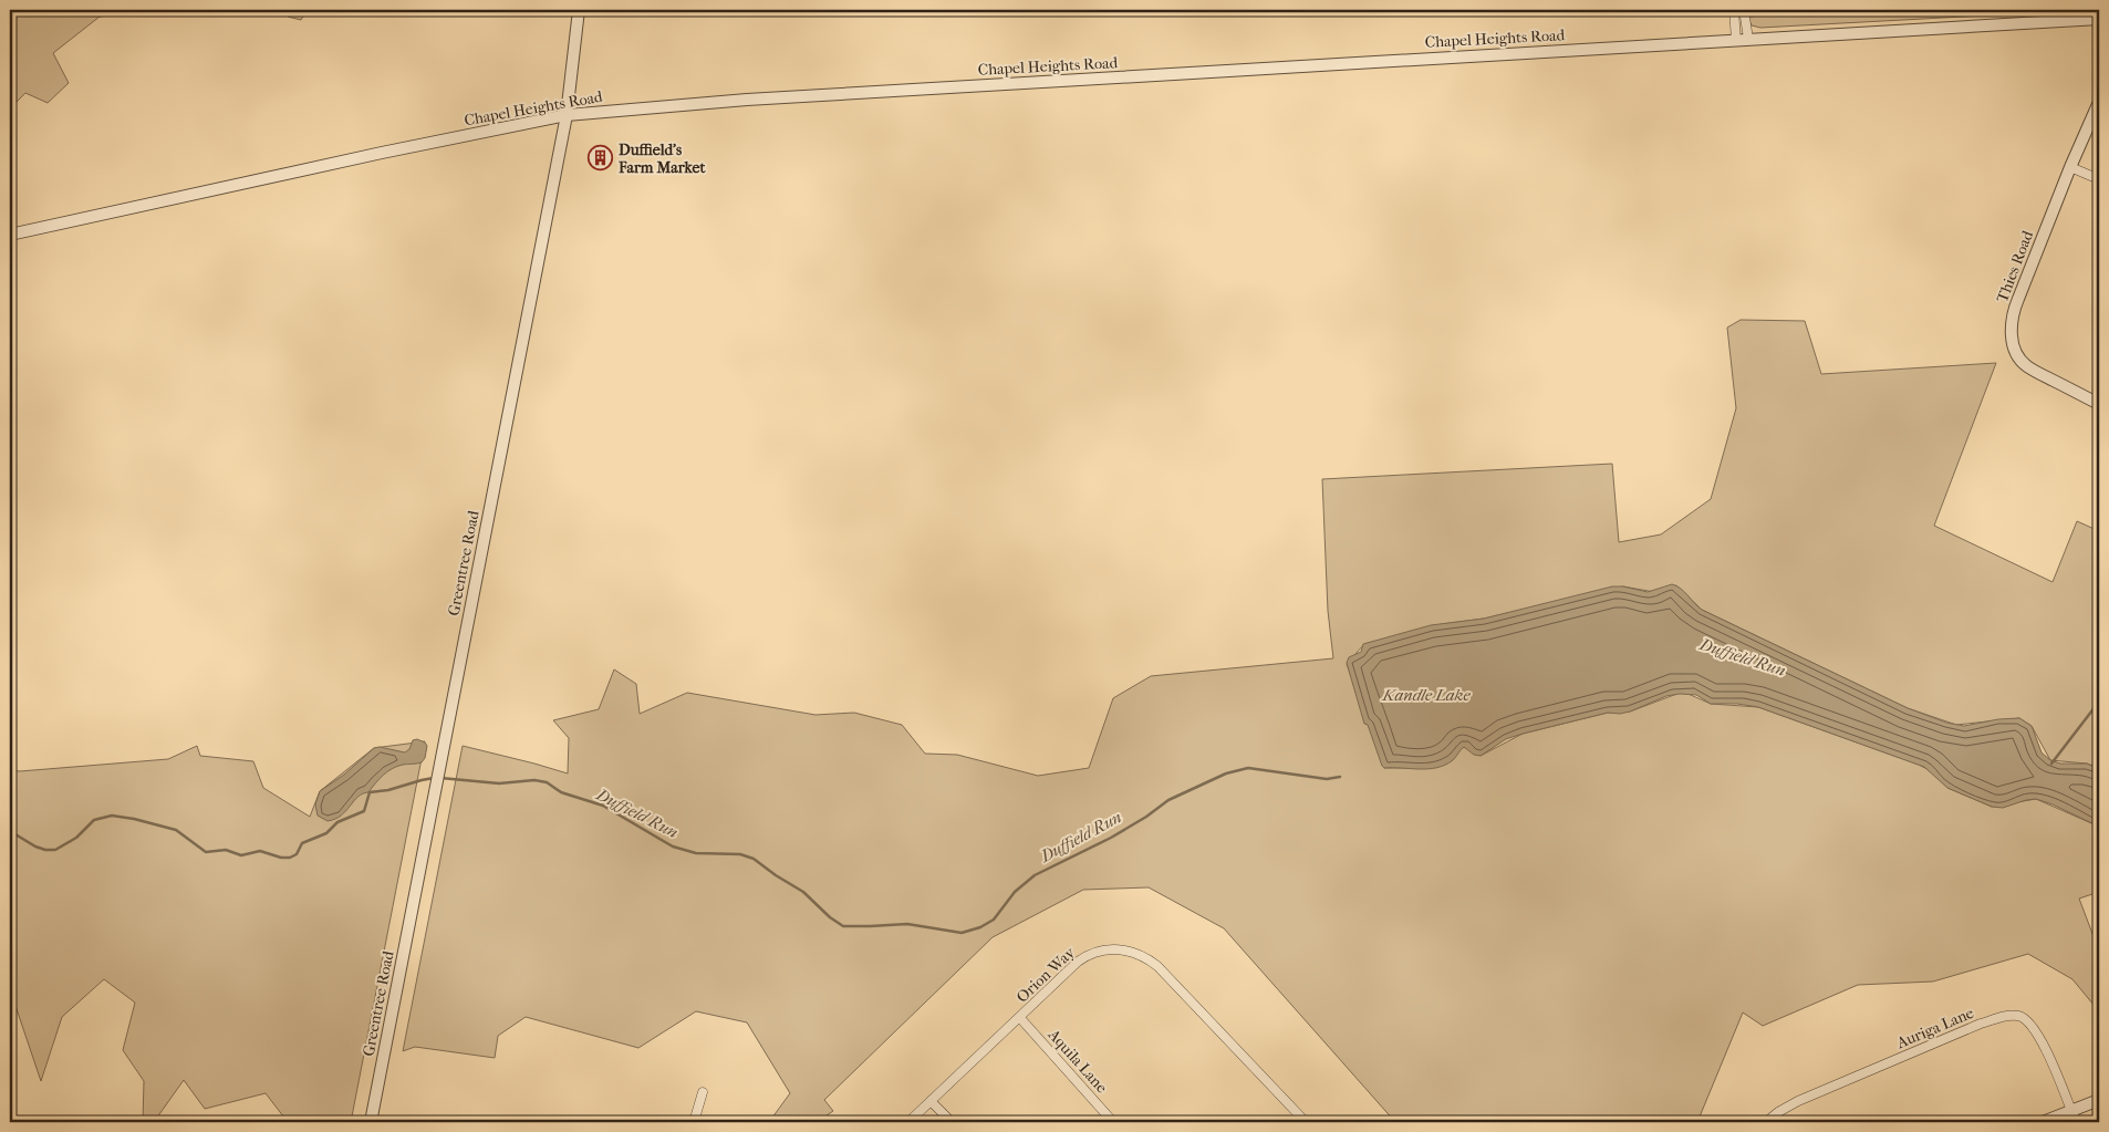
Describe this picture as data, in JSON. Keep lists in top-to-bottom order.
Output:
{
  "streets": {
    "street": [
      "Chapel Heights Road",
      "Thies Road",
      "Greentree Road",
      "Orion Way",
      "Auriga Lane",
      "Aquila Lane"
    ]
  },
  "crossings": [
    ["Chapel Heights Road", "Greentree Road"],
    ["Orion Way", "Aquila Lane"]
  ],
  "water": ["Duffield Run", "Kandle Lake"],
  "places": {
    "building": ["Duffield's Farm Market"]
  }
}
